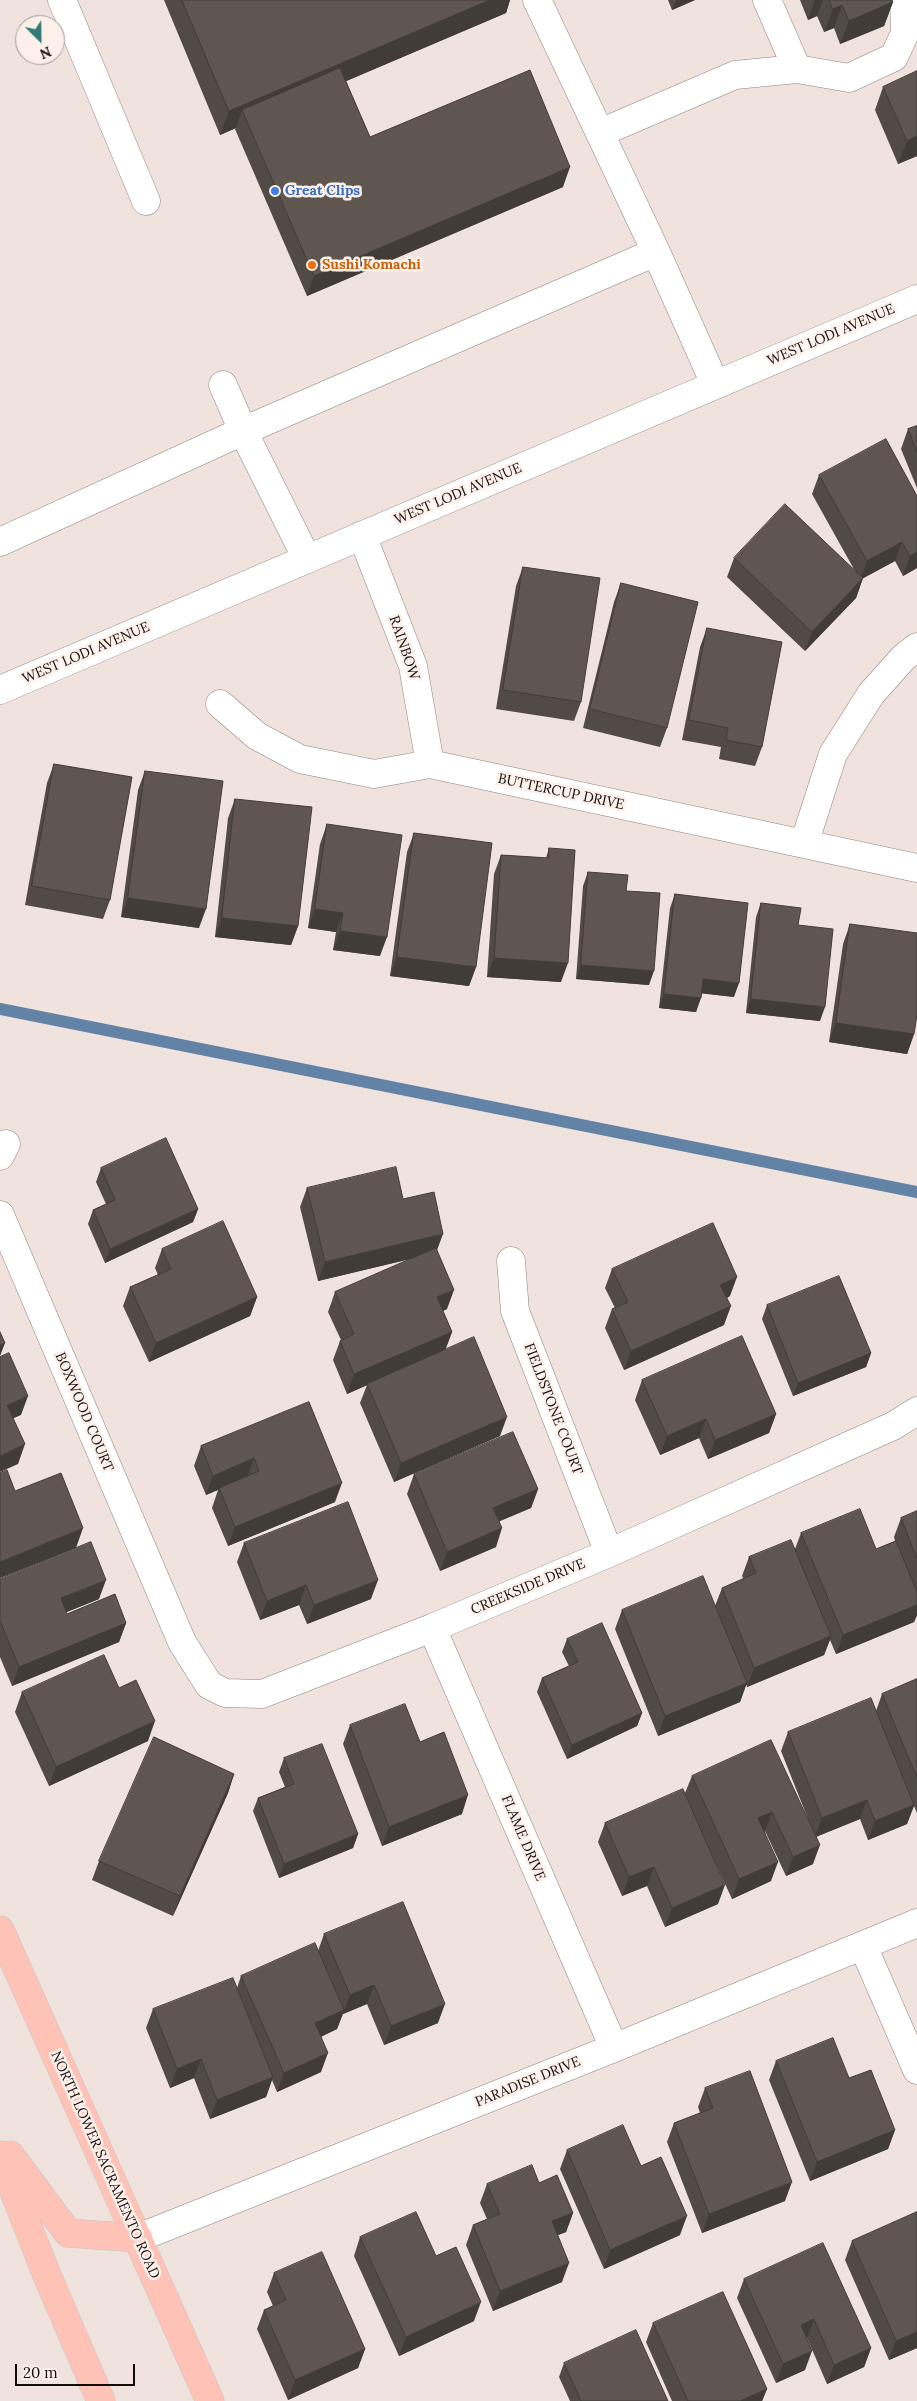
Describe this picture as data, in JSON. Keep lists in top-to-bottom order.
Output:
{
  "streets": {
    "main road": ["NORTH LOWER SACRAMENTO ROAD"],
    "street": [
      "WEST LODI AVENUE",
      "RAINBOW",
      "BUTTERCUP DRIVE",
      "FIELDSTONE COURT",
      "BOXWOOD COURT",
      "CREEKSIDE DRIVE",
      "FLAME DRIVE",
      "PARADISE DRIVE"
    ]
  },
  "crossings": [
    ["WEST LODI AVENUE", "RAINBOW"],
    ["RAINBOW", "BUTTERCUP DRIVE"],
    ["FIELDSTONE COURT", "CREEKSIDE DRIVE"],
    ["BOXWOOD COURT", "CREEKSIDE DRIVE"],
    ["CREEKSIDE DRIVE", "FLAME DRIVE"],
    ["FLAME DRIVE", "PARADISE DRIVE"],
    ["PARADISE DRIVE", "NORTH LOWER SACRAMENTO ROAD"]
  ],
  "places": ["Great Clips", "Sushi Komachi"],
  "scale_bar": "20 m",
  "north": "bottom right"
}
